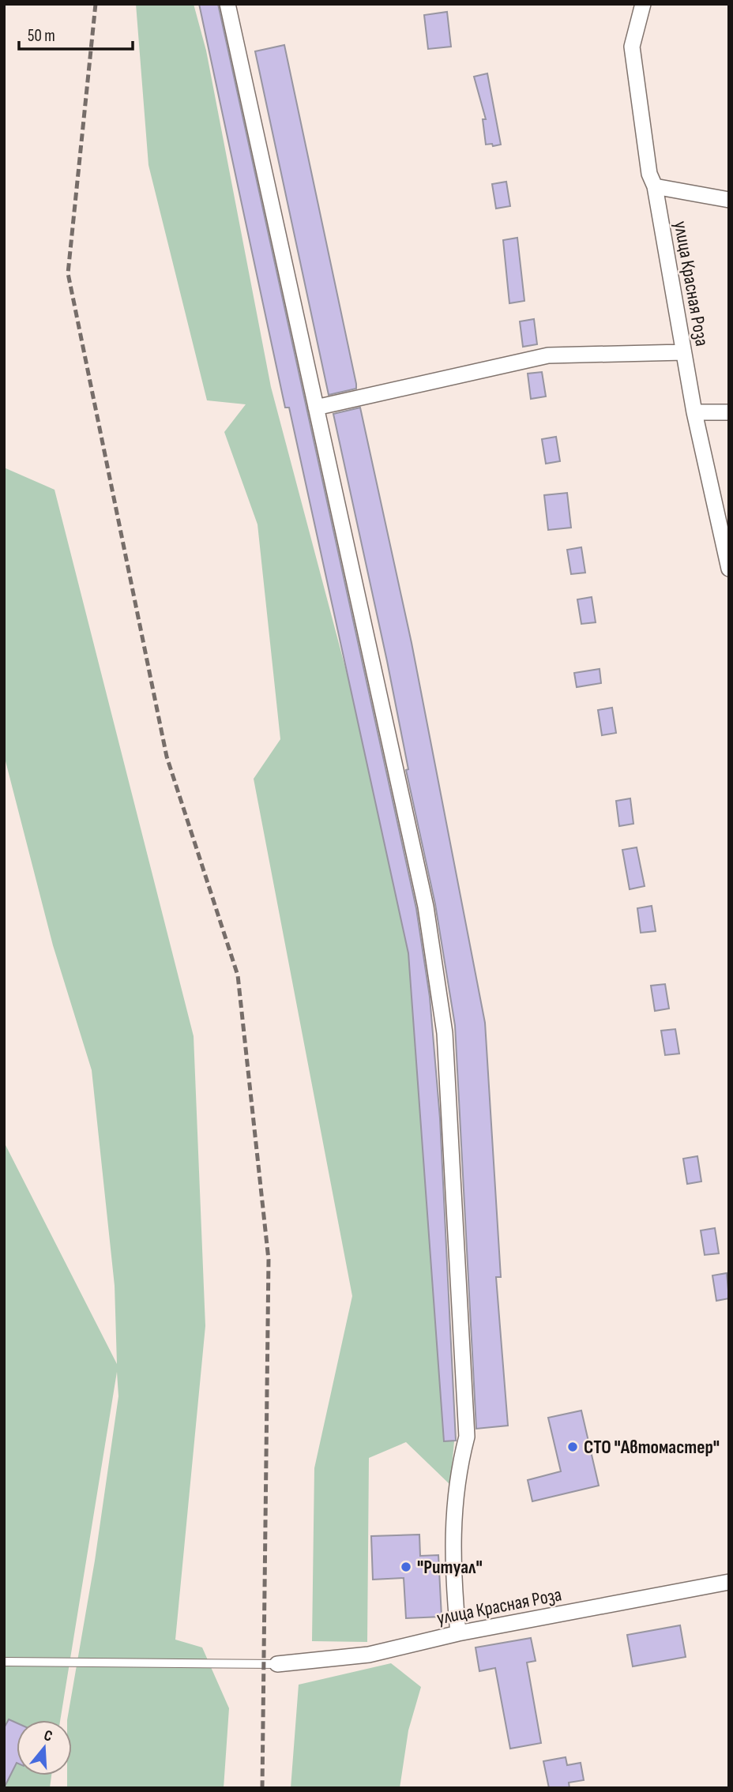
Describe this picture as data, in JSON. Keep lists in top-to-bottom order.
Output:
{
  "streets": {
    "street": ["улица Красная Роза"]
  },
  "places": ["СТО \"Автомастер\"", "\"Ритуал\""],
  "scale_bar": "50 m",
  "north": "top"
}
